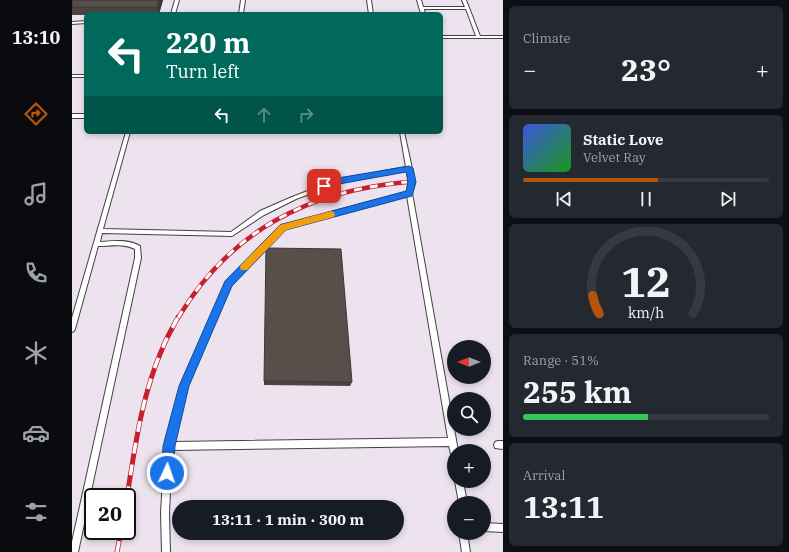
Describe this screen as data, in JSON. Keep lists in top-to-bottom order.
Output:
{
  "north": "left",
  "page": {
    "tabs": "13:10",
    "tile": [
      "Climate",
      ["Range · 51%", "255 km"],
      ["Arrival", "13:11"]
    ],
    "turn": ["220 m", "Turn left"],
    "heat": ["−", "23°", "+"],
    "song": ["Static Love", "Velvet Ray"],
    "map_buttons": ["+", "−"],
    "limit": "20",
    "trip": "13:11 · 1 min · 300 m",
    "gauge": ["12", "km/h"]
  }
}
